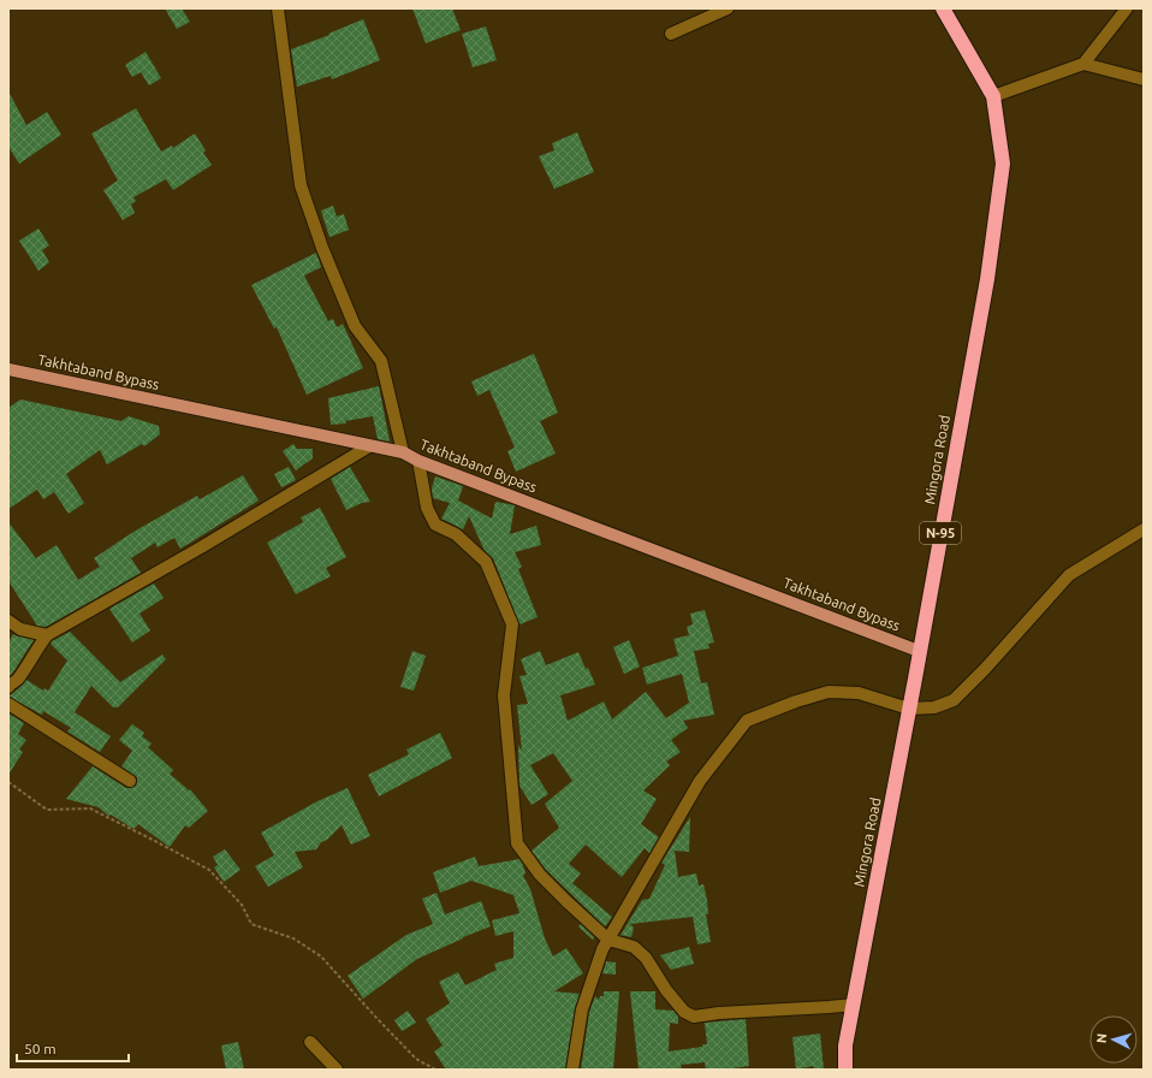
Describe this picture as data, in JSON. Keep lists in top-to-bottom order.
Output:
{
  "streets": {
    "highway": ["Mingora Road", "N-95"],
    "main road": ["Takhtaband Bypass"]
  },
  "crossings": [
    ["Takhtaband Bypass", "Mingora Road"]
  ],
  "scale_bar": "50 m",
  "north": "left"
}
